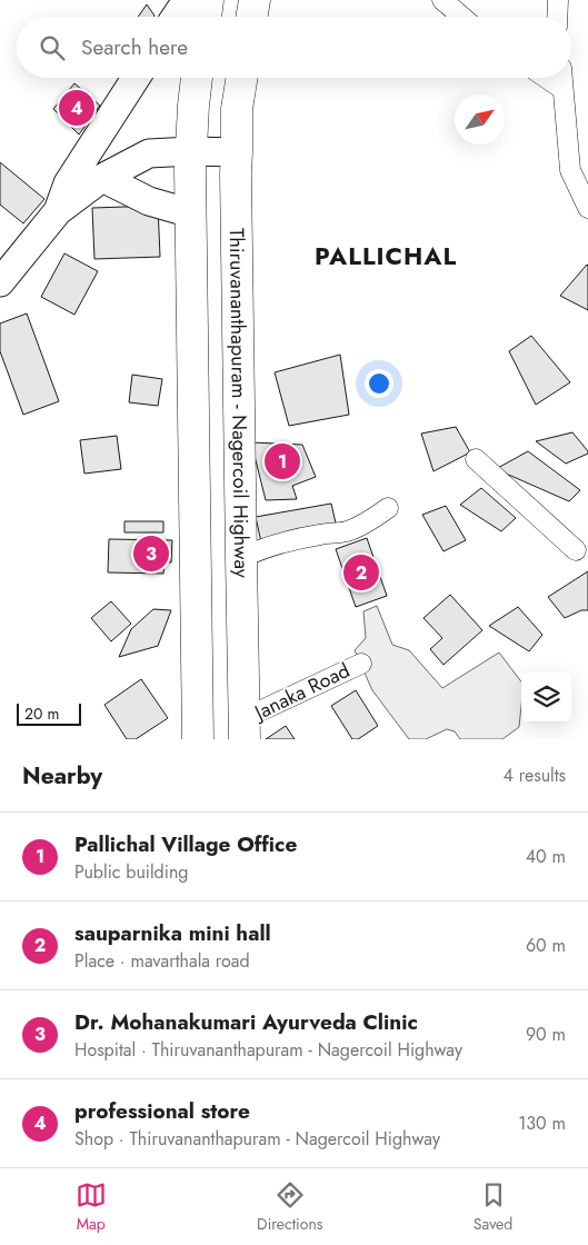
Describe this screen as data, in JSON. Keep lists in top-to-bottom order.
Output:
{
  "streets": {
    "main road": ["Thiruvananthapuram - Nagercoil Highway"],
    "street": ["Janaka Road"]
  },
  "crossings": [
    ["Thiruvananthapuram - Nagercoil Highway", "Janaka Road"]
  ],
  "districts": ["PALLICHAL"],
  "scale_bar": "20 m",
  "north": "top right",
  "page": {
    "search": "Search here",
    "pins": [
      "4",
      "1",
      "3",
      "2"
    ],
    "scale": "20 m",
    "heading": ["Nearby", "4 results"],
    "list": [
      {
        "mark": "1",
        "name": "Pallichal Village Office",
        "note": "Public building",
        "value": "40 m"
      },
      {
        "mark": "2",
        "name": "sauparnika mini hall",
        "note": "Place · mavarthala road",
        "value": "60 m"
      },
      {
        "mark": "3",
        "name": "Dr. Mohanakumari Ayurveda Clinic",
        "note": "Hospital · Thiruvananthapuram - Nagercoil Highway",
        "value": "90 m"
      },
      {
        "mark": "4",
        "name": "professional store",
        "note": "Shop · Thiruvananthapuram - Nagercoil Highway",
        "value": "130 m"
      }
    ],
    "nav": ["Map", "Directions", "Saved"]
  }
}
